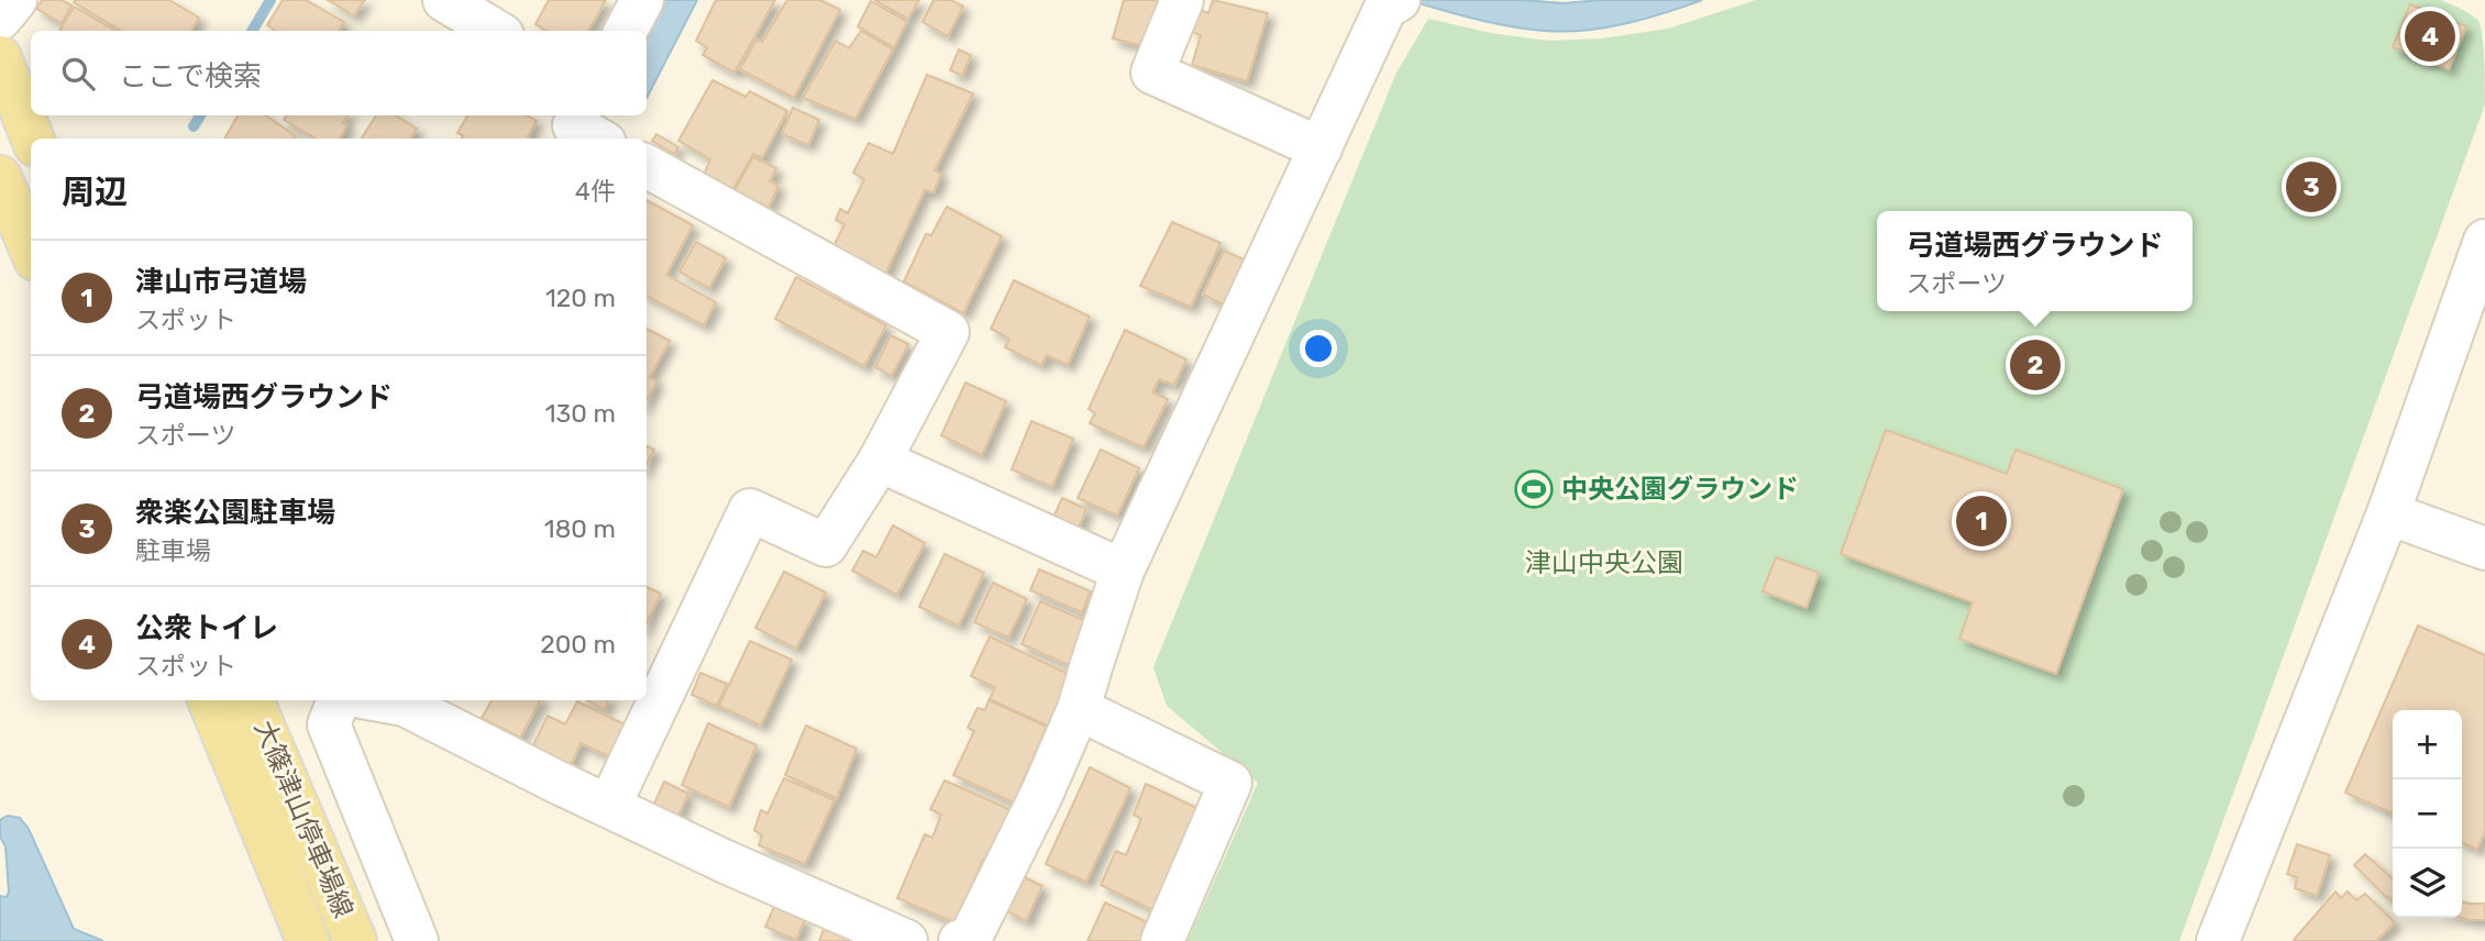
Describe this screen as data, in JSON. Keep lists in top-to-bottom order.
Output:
{
  "streets": {
    "main road": ["大篠津山停車場線"]
  },
  "parks": ["津山中央公園"],
  "places": {
    "sports": ["中央公園グラウンド"]
  },
  "page": {
    "pins": [
      "4",
      "3",
      "2",
      "1"
    ],
    "search": "ここで検索",
    "heading": ["周辺", "4件"],
    "popup": ["弓道場西グラウンド", "スポーツ"],
    "list": [
      {
        "mark": "1",
        "name": "津山市弓道場",
        "note": "スポット",
        "value": "120 m"
      },
      {
        "mark": "2",
        "name": "弓道場西グラウンド",
        "note": "スポーツ",
        "value": "130 m"
      },
      {
        "mark": "3",
        "name": "衆楽公園駐車場",
        "note": "駐車場",
        "value": "180 m"
      },
      {
        "mark": "4",
        "name": "公衆トイレ",
        "note": "スポット",
        "value": "200 m"
      }
    ],
    "map_buttons": ["+", "−"]
  }
}
